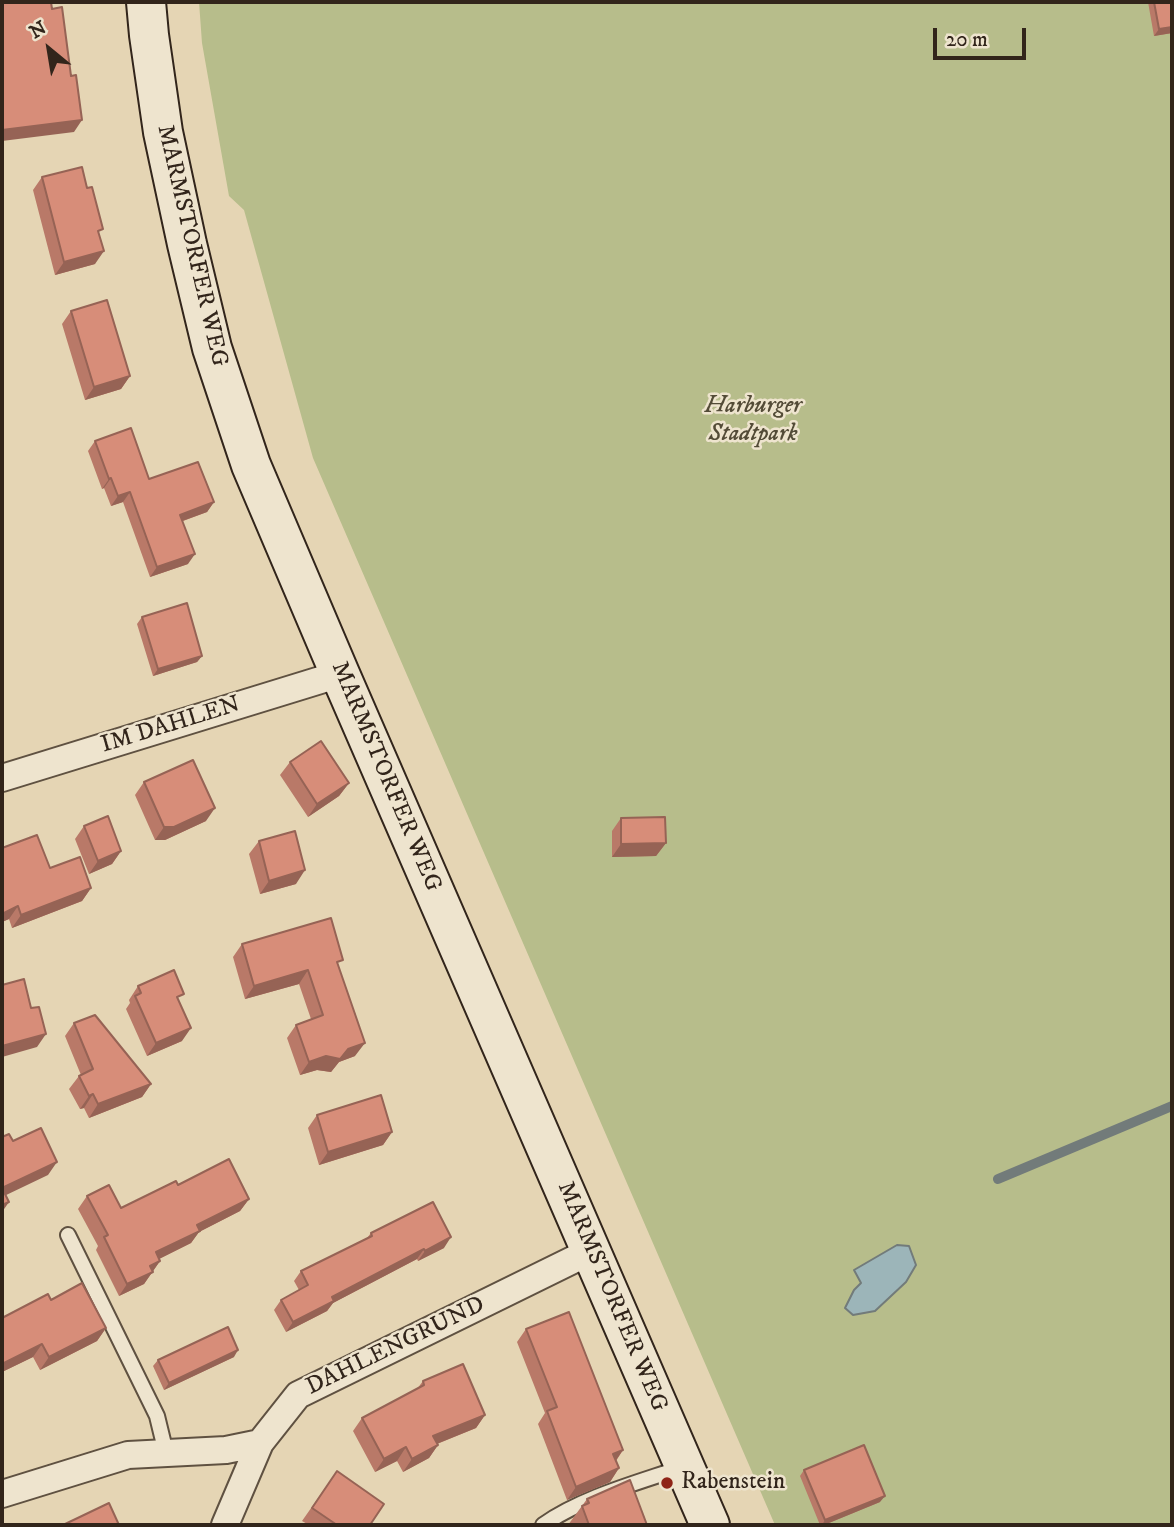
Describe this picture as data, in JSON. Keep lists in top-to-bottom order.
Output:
{
  "streets": {
    "street": ["MARMSTORFER WEG", "IM DAHLEN", "DAHLENGRUND"]
  },
  "crossings": [
    ["MARMSTORFER WEG", "IM DAHLEN"],
    ["MARMSTORFER WEG", "DAHLENGRUND"]
  ],
  "parks": ["Harburger Stadtpark"],
  "places": ["Rabenstein"],
  "scale_bar": "20 m",
  "north": "top left"
}
